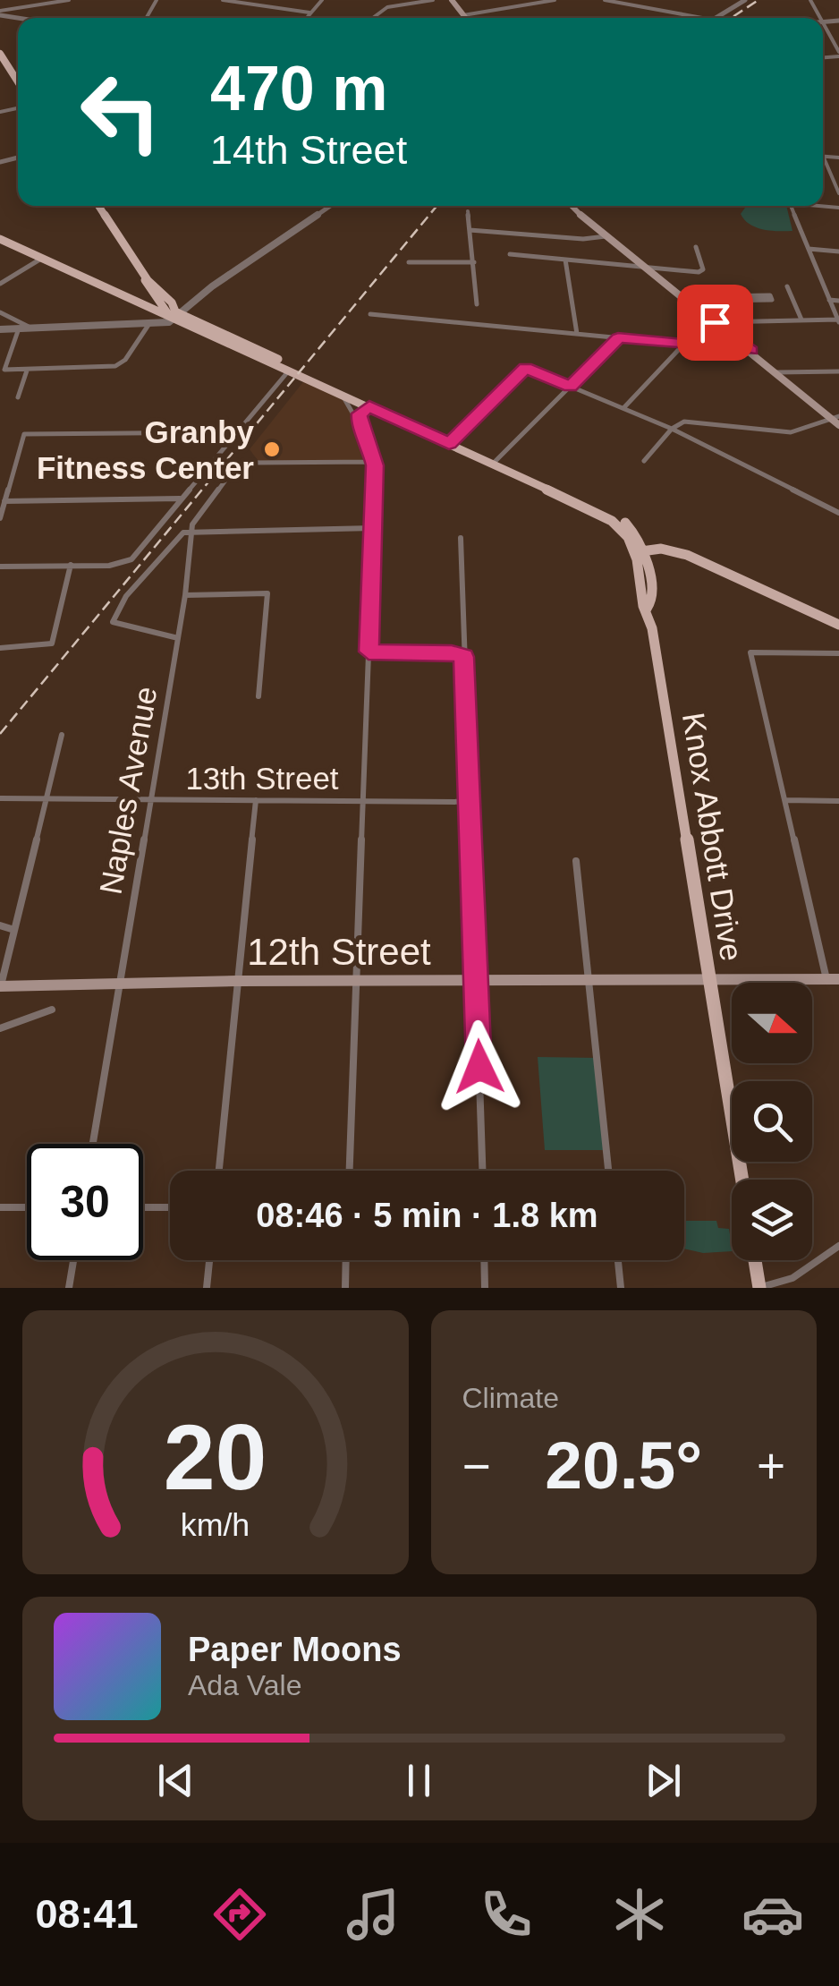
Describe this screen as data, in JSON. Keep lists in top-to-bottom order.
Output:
{
  "streets": {
    "main road": ["Knox Abbott Drive", "12th Street"],
    "street": ["13th Street", "Naples Avenue"]
  },
  "crossings": [
    ["13th Street", "Naples Avenue"],
    ["Naples Avenue", "12th Street"],
    ["Knox Abbott Drive", "12th Street"]
  ],
  "places": ["Granby Fitness Center"],
  "north": "right",
  "page": {
    "turn": ["470 m", "14th Street"],
    "limit": "30",
    "trip": "08:46 · 5 min · 1.8 km",
    "tile": "Climate",
    "heat": ["−", "20.5°", "+"],
    "song": ["Paper Moons", "Ada Vale"],
    "tabs": "08:41",
    "gauge": ["20", "km/h"]
  }
}
